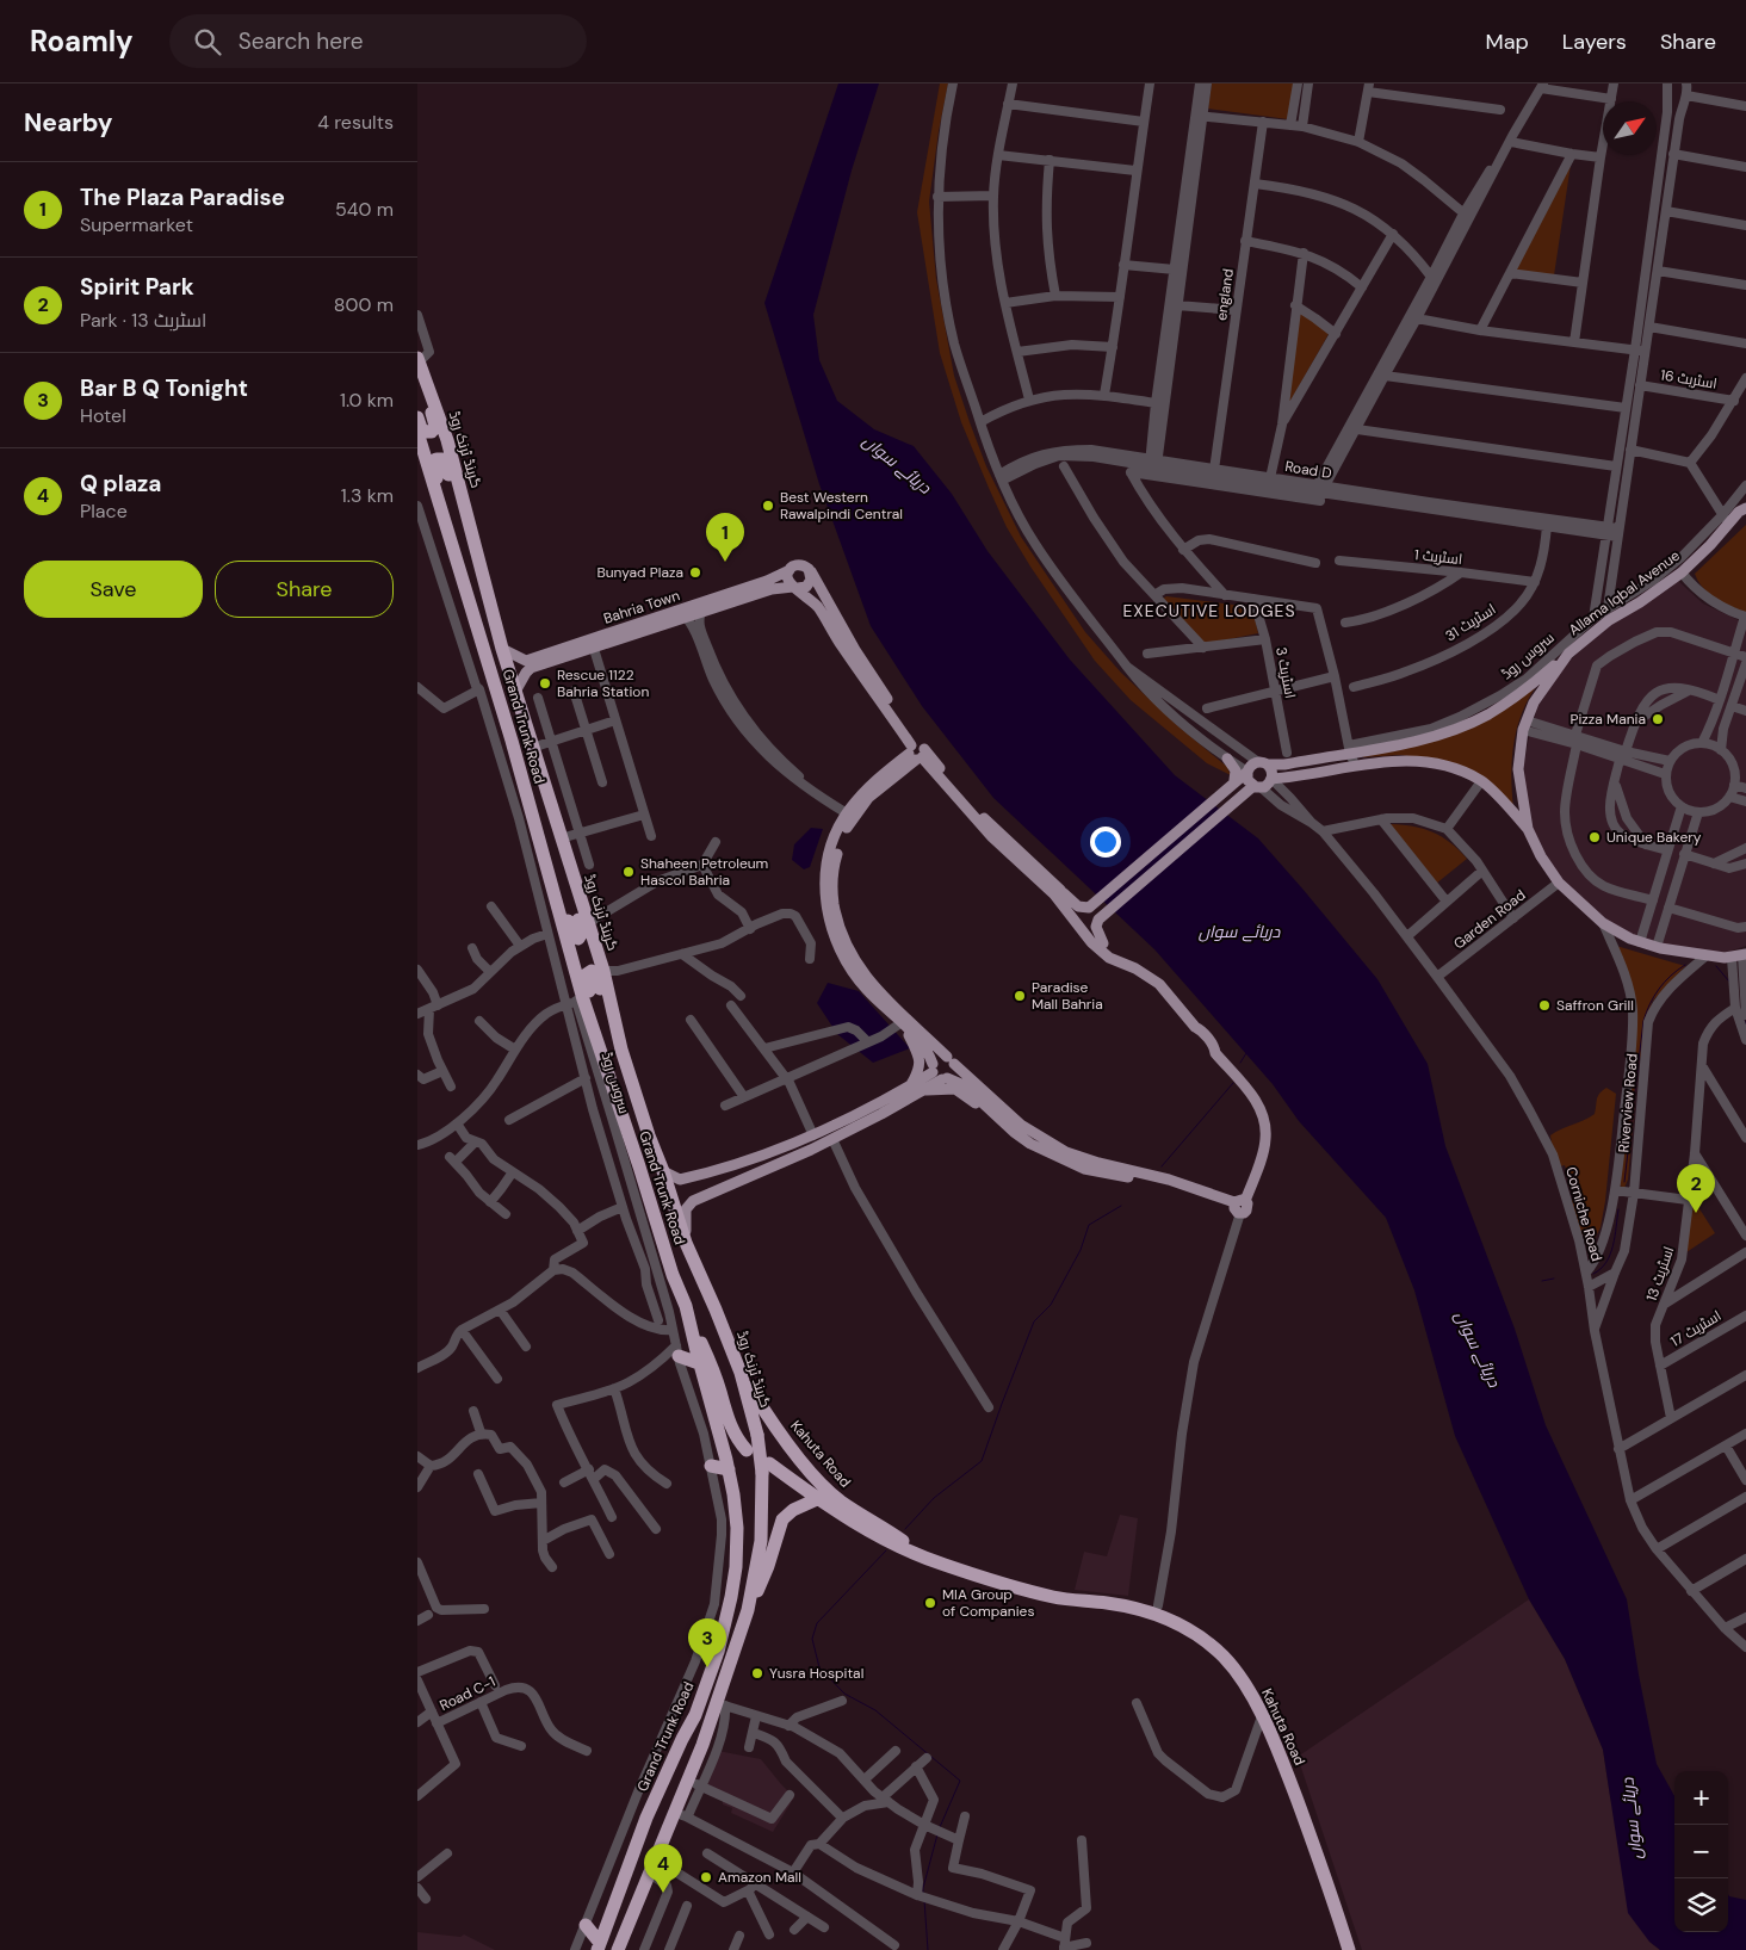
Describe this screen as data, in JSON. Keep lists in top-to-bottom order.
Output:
{
  "streets": {
    "highway": ["گرینڈ ٹرنک روڈ", "Grand Trunk Road", "Kahuta Road"],
    "main road": ["Allama Iqbal Avenue", "Bahria Town"],
    "street": [
      "england",
      "اسٹریٹ 16",
      "Road D",
      "اسٹریٹ 1",
      "اسٹریٹ 31",
      "سروس روڈ",
      "اسٹریٹ 3",
      "Garden Road",
      "Riverview Road",
      "Corniche Road",
      "اسٹریٹ 13",
      "اسٹریٹ 17",
      "Road C-1"
    ]
  },
  "crossings": [
    ["england", "Road D"],
    ["گرینڈ ٹرنک روڈ", "Bahria Town"],
    ["گرینڈ ٹرنک روڈ", "Kahuta Road"],
    ["Road D", "اسٹریٹ 31"],
    ["اسٹریٹ 1", "اسٹریٹ 31"],
    ["Allama Iqbal Avenue", "سروس روڈ"],
    ["Allama Iqbal Avenue", "Garden Road"],
    ["Allama Iqbal Avenue", "Riverview Road"],
    ["سروس روڈ", "Grand Trunk Road"],
    ["Garden Road", "Corniche Road"],
    ["Riverview Road", "Corniche Road"],
    ["اسٹریٹ 13", "اسٹریٹ 17"]
  ],
  "districts": ["EXECUTIVE LODGES"],
  "water": ["دریائے سواں"],
  "places": [
    "Best Western Rawalpindi Central",
    "Bunyad Plaza",
    "Rescue 1122 Bahria Station",
    "Pizza Mania",
    "Unique Bakery",
    "Shaheen Petroleum Hascol Bahria",
    "Paradise Mall Bahria",
    "Saffron Grill",
    "MIA Group of Companies",
    "Yusra Hospital",
    "Amazon Mall"
  ],
  "north": "top right",
  "page": {
    "header": "Roamly",
    "search": "Search here",
    "nav": ["Map", "Layers", "Share"],
    "heading": ["Nearby", "4 results"],
    "list": [
      {
        "mark": "1",
        "name": "The Plaza Paradise",
        "note": "Supermarket",
        "value": "540 m"
      },
      {
        "mark": "2",
        "name": "Spirit Park",
        "note": "Park · اسٹریٹ 13",
        "value": "800 m"
      },
      {
        "mark": "3",
        "name": "Bar B Q Tonight",
        "note": "Hotel",
        "value": "1.0 km"
      },
      {
        "mark": "4",
        "name": "Q plaza",
        "note": "Place",
        "value": "1.3 km"
      }
    ],
    "pins": [
      "1",
      "2",
      "3",
      "4"
    ],
    "buttons": ["Save", "Share"],
    "map_buttons": ["+", "−"]
  }
}
